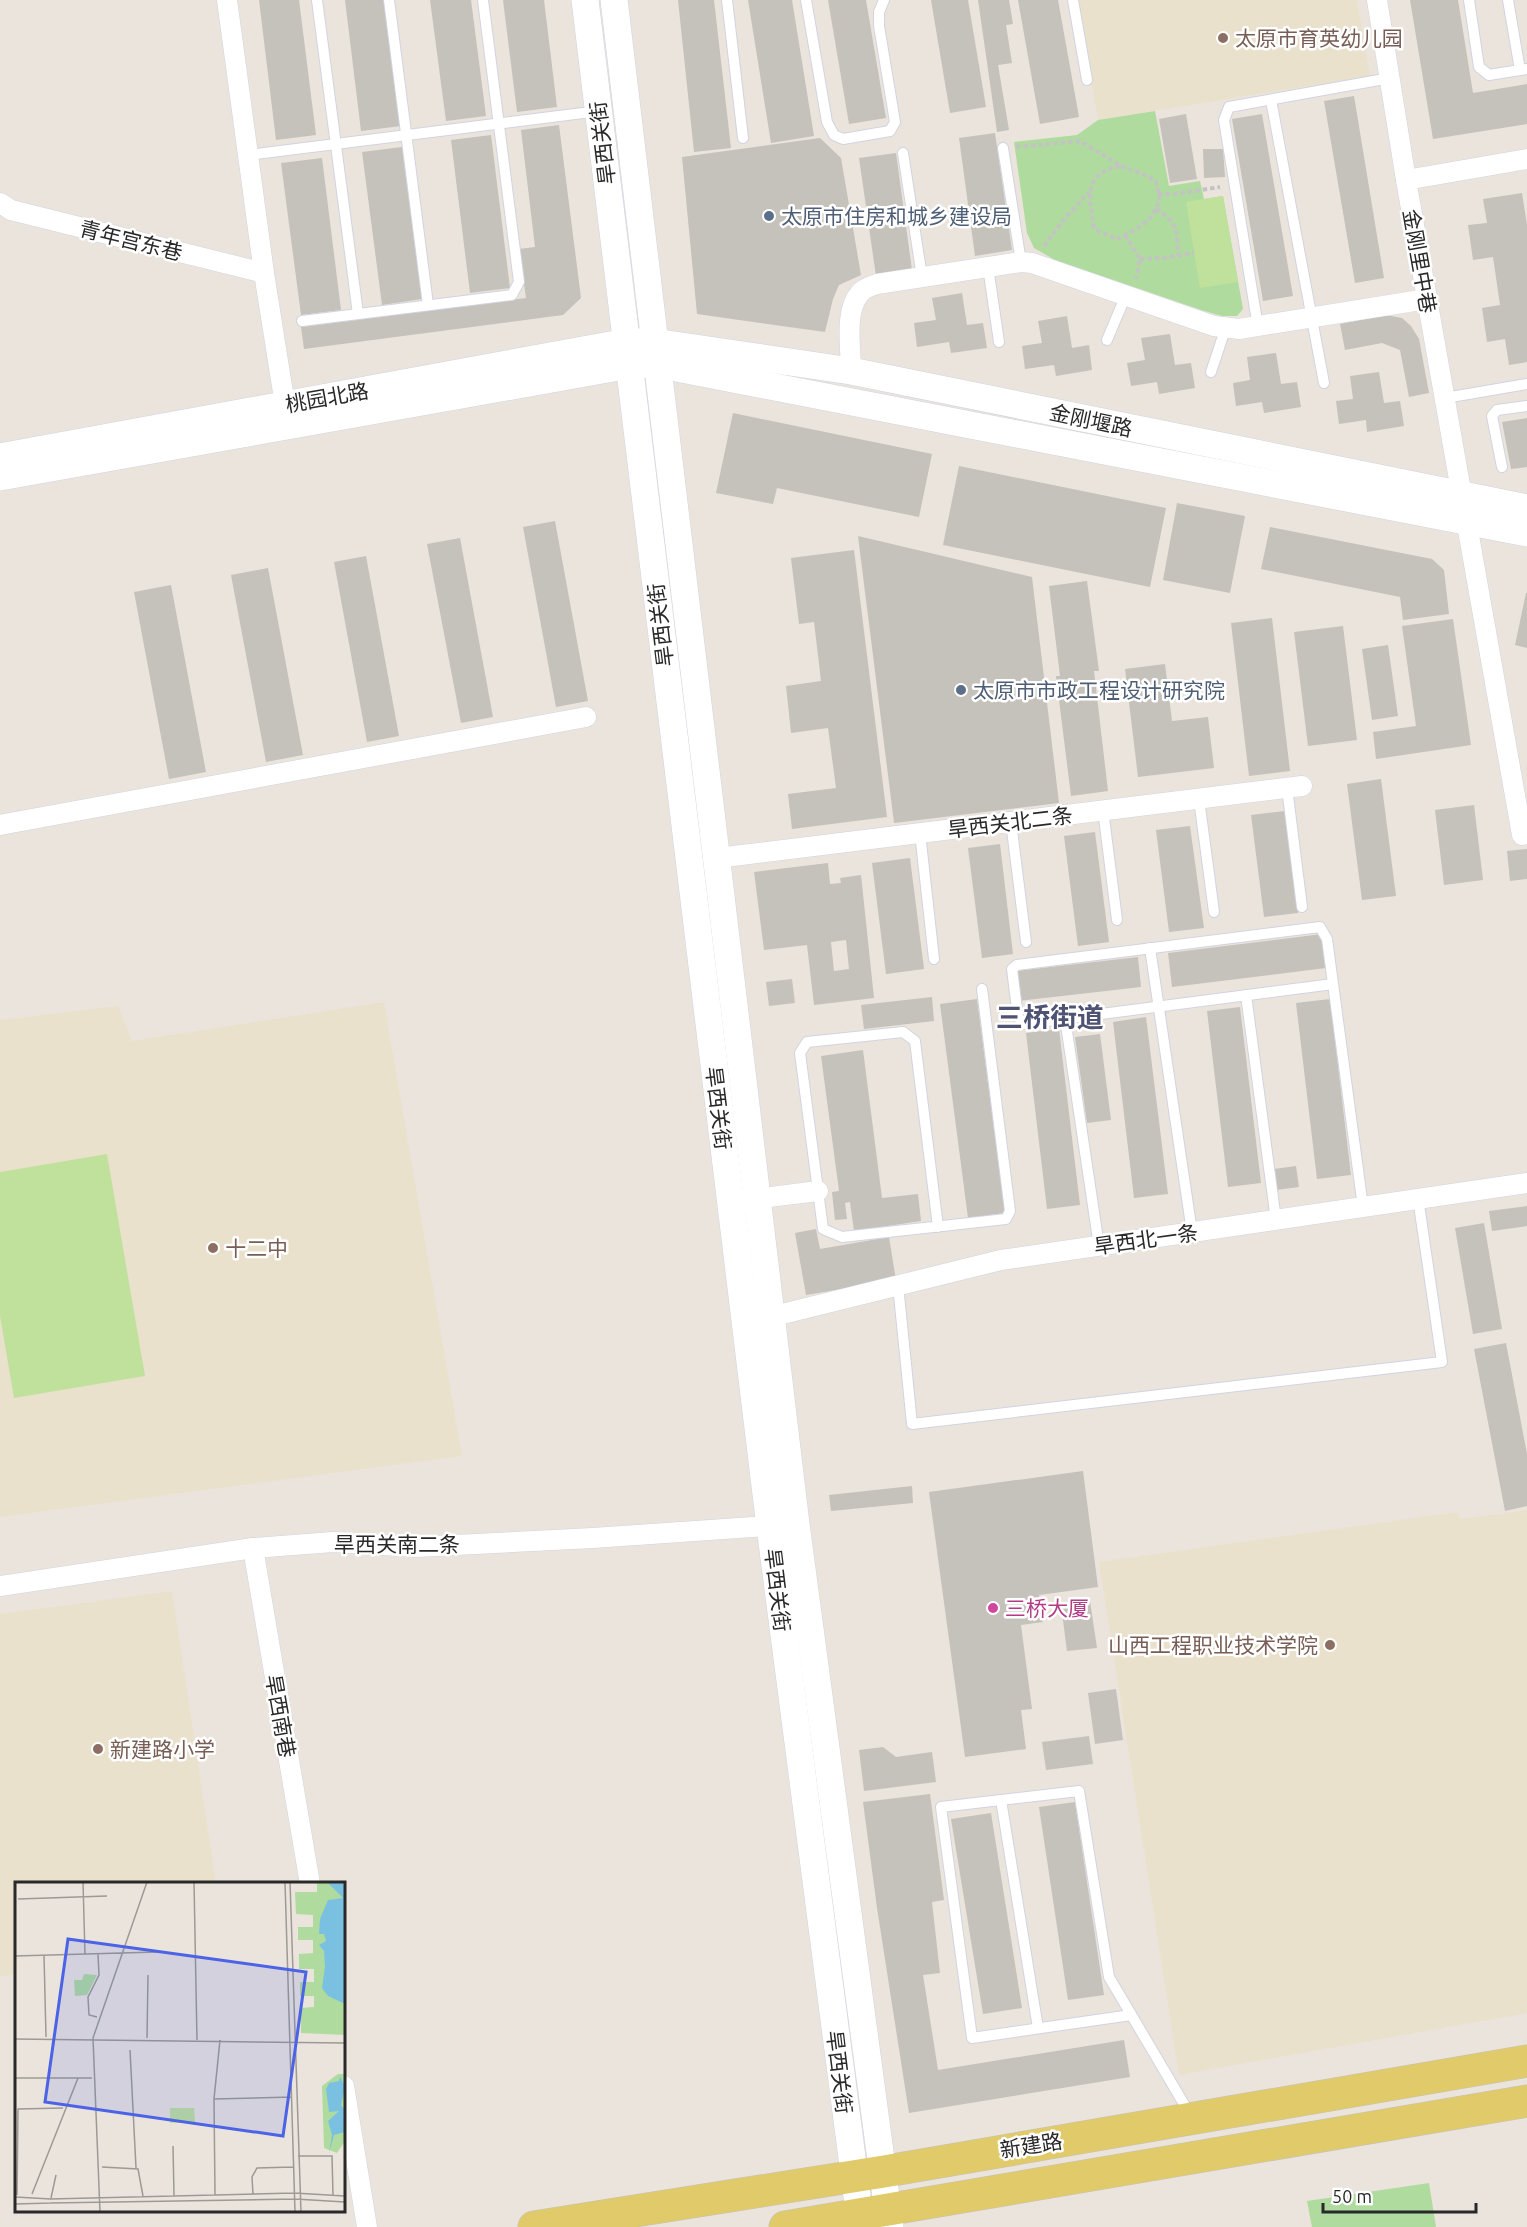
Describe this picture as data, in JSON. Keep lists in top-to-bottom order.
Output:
{
  "streets": {
    "main road": [
      "旱西关街",
      "桃园北路",
      "金刚堰路",
      "新建路"
    ],
    "street": [
      "青年宫东巷",
      "金刚里中巷",
      "旱西关北二条",
      "旱西北一条",
      "旱西关南二条",
      "旱西南巷"
    ]
  },
  "crossings": [
    ["旱西关街", "桃园北路"],
    ["旱西关街", "金刚堰路"],
    ["旱西关街", "旱西关北二条"],
    ["旱西关街", "旱西北一条"],
    ["旱西关街", "旱西关南二条"],
    ["旱西关街", "新建路"],
    ["金刚里中巷", "金刚堰路"],
    ["桃园北路", "金刚堰路"],
    ["旱西关南二条", "旱西南巷"]
  ],
  "districts": ["三桥街道"],
  "places": [
    "太原市育英幼儿园",
    "太原市住房和城乡建设局",
    "太原市市政工程设计研究院",
    "十二中",
    "三桥大厦",
    "山西工程职业技术学院",
    "新建路小学"
  ],
  "scale_bar": "50 m"
}
